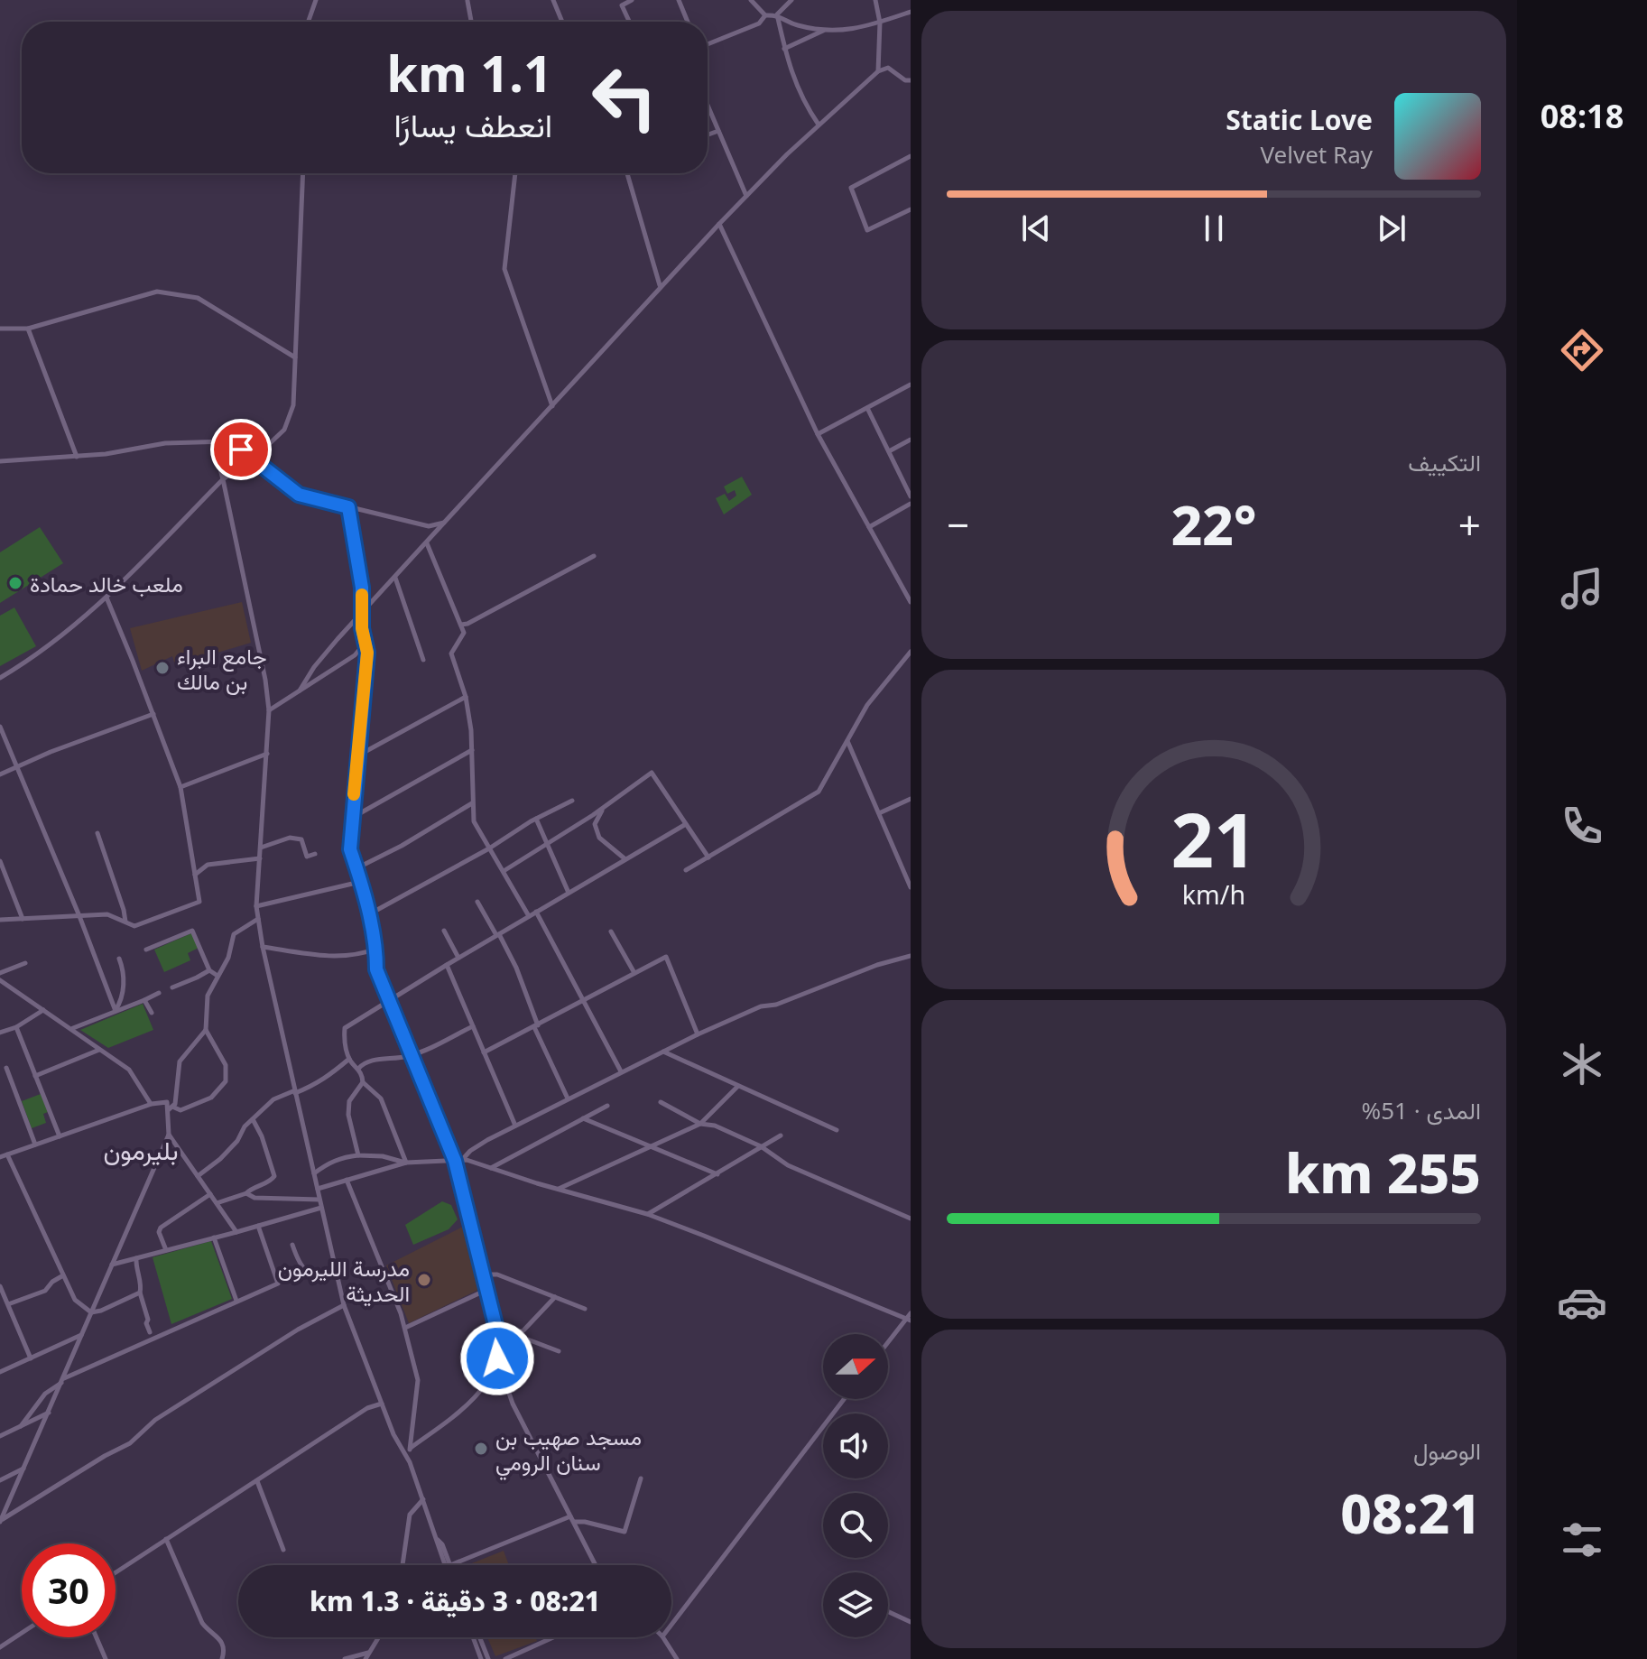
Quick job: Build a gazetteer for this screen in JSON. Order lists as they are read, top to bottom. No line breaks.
{"districts":["بليرمون"],"places":["ملعب خالد حمادة","جامع البراء بن مالك","مدرسة الليرمون الحديثة","مسجد صهيب بن سنان الرومي"],"north":"right","page":{"tabs":"08:18","turn":["1.1 km","انعطف يسارًا"],"song":["Static Love","Velvet Ray"],"tile":["التكييف",["المدى · 51%","255 km"],["الوصول","08:21"]],"heat":["−","22°","+"],"limit":"30","trip":"08:21 · 3 دقيقة · 1.3 km","gauge":["21","km/h"]}}
